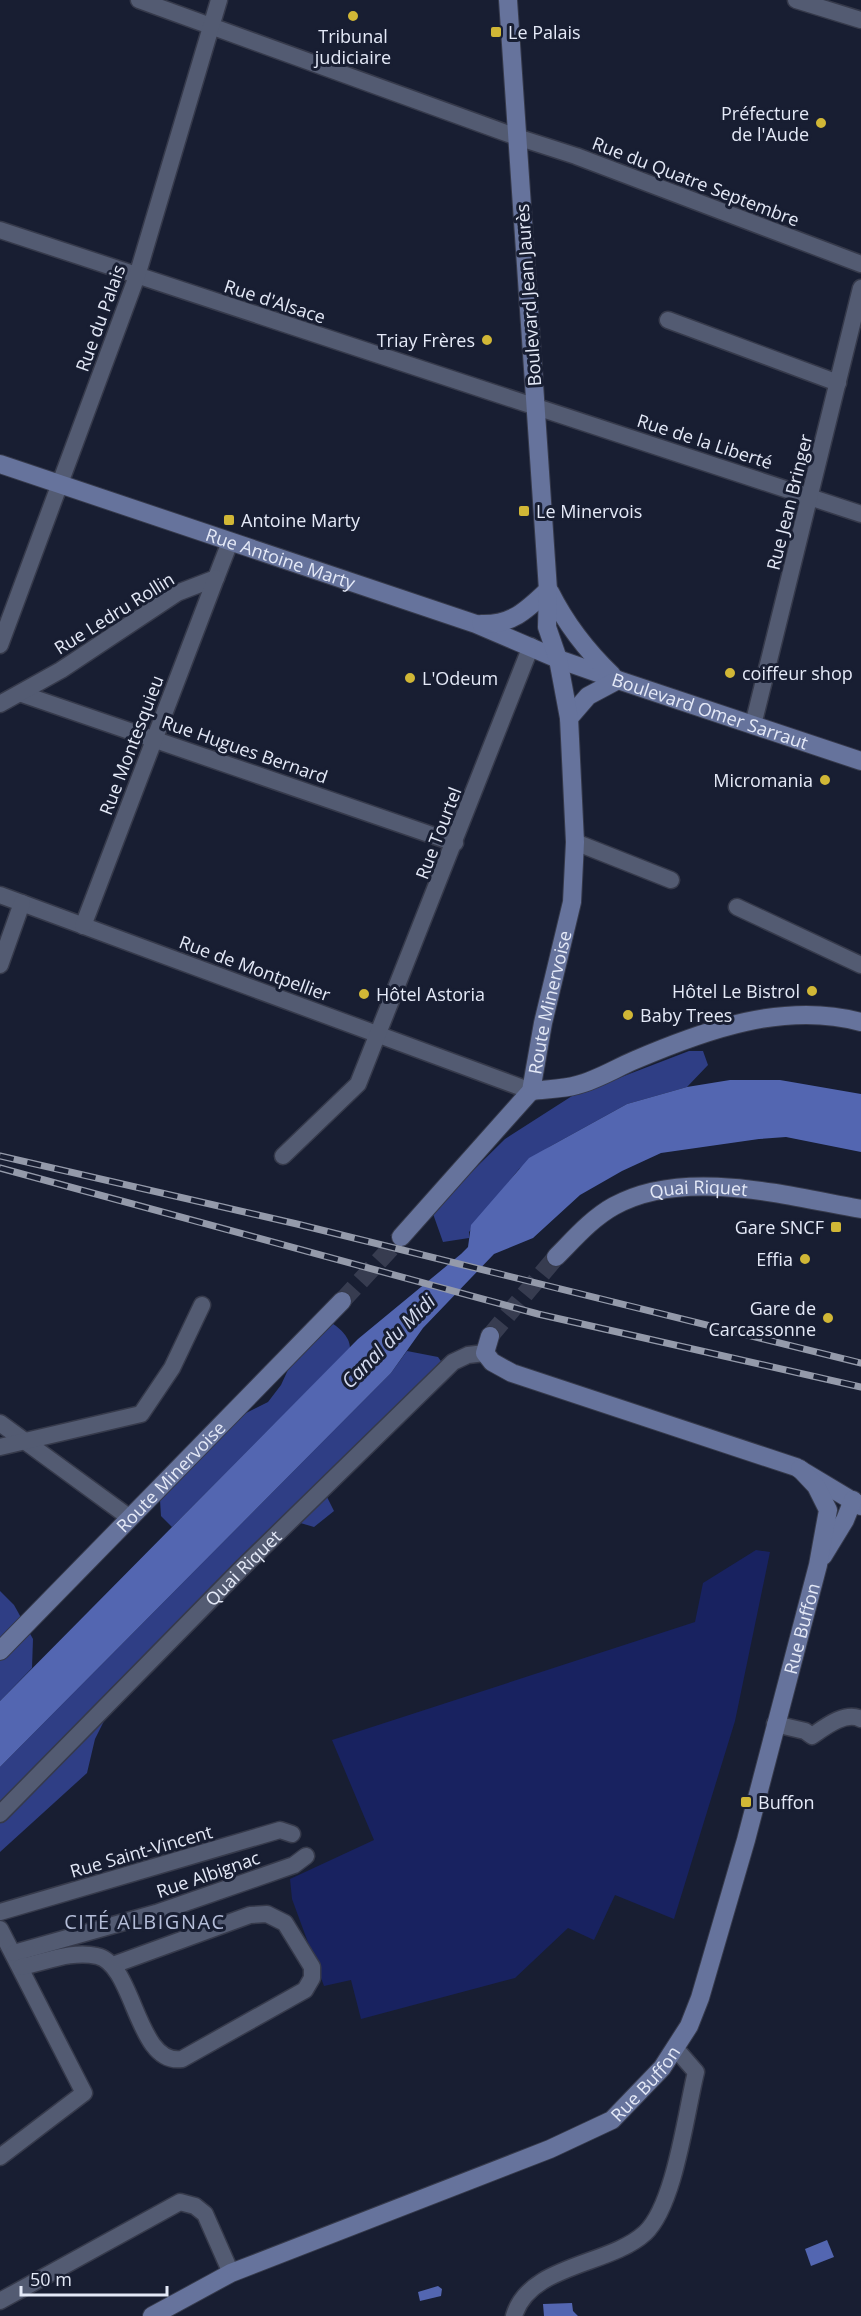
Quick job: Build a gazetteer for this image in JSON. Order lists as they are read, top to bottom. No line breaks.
{"streets":{"street":["Rue du Quatre Septembre","Boulevard Jean Jaurès","Rue d'Alsace","Rue du Palais","Rue de la Liberté","Rue Jean Bringer","Rue Antoine Marty","Rue Ledru Rollin","Boulevard Omer Sarraut","Rue Montesquieu","Rue Hugues Bernard","Rue Tourtel","Rue de Montpellier","Route Minervoise","Quai Riquet","Rue Buffon","Rue Saint-Vincent","Rue Albignac"]},"crossings":[["Rue du Quatre Septembre","Boulevard Jean Jaurès"],["Rue du Quatre Septembre","Rue du Palais"],["Boulevard Jean Jaurès","Rue d'Alsace"],["Boulevard Jean Jaurès","Rue de la Liberté"],["Boulevard Jean Jaurès","Rue Antoine Marty"],["Boulevard Jean Jaurès","Boulevard Omer Sarraut"],["Boulevard Jean Jaurès","Route Minervoise"],["Rue d'Alsace","Rue du Palais"],["Rue d'Alsace","Rue de la Liberté"],["Rue du Palais","Rue Antoine Marty"],["Rue de la Liberté","Rue Jean Bringer"],["Rue Jean Bringer","Boulevard Omer Sarraut"],["Rue Antoine Marty","Boulevard Omer Sarraut"],["Rue Antoine Marty","Rue Tourtel"],["Rue Antoine Marty","Route Minervoise"],["Rue Ledru Rollin","Rue Montesquieu"],["Rue Ledru Rollin","Rue Hugues Bernard"],["Boulevard Omer Sarraut","Route Minervoise"],["Rue Montesquieu","Rue Hugues Bernard"],["Rue Montesquieu","Rue de Montpellier"],["Rue Hugues Bernard","Rue Tourtel"],["Rue Tourtel","Rue de Montpellier"],["Rue de Montpellier","Route Minervoise"],["Quai Riquet","Rue Buffon"]],"districts":["CITÉ ALBIGNAC"],"water":["Canal du Midi"],"places":{"other":["Tribunal judiciaire","Préfecture de l'Aude","Triay Frères","coiffeur shop","L'Odeum","Micromania","Hôtel Le Bistrol","Hôtel Astoria","Baby Trees","Effia","Gare de Carcassonne"],"transit":["Le Palais","Le Minervois","Antoine Marty","Gare SNCF","Buffon"]},"scale_bar":"50 m"}
